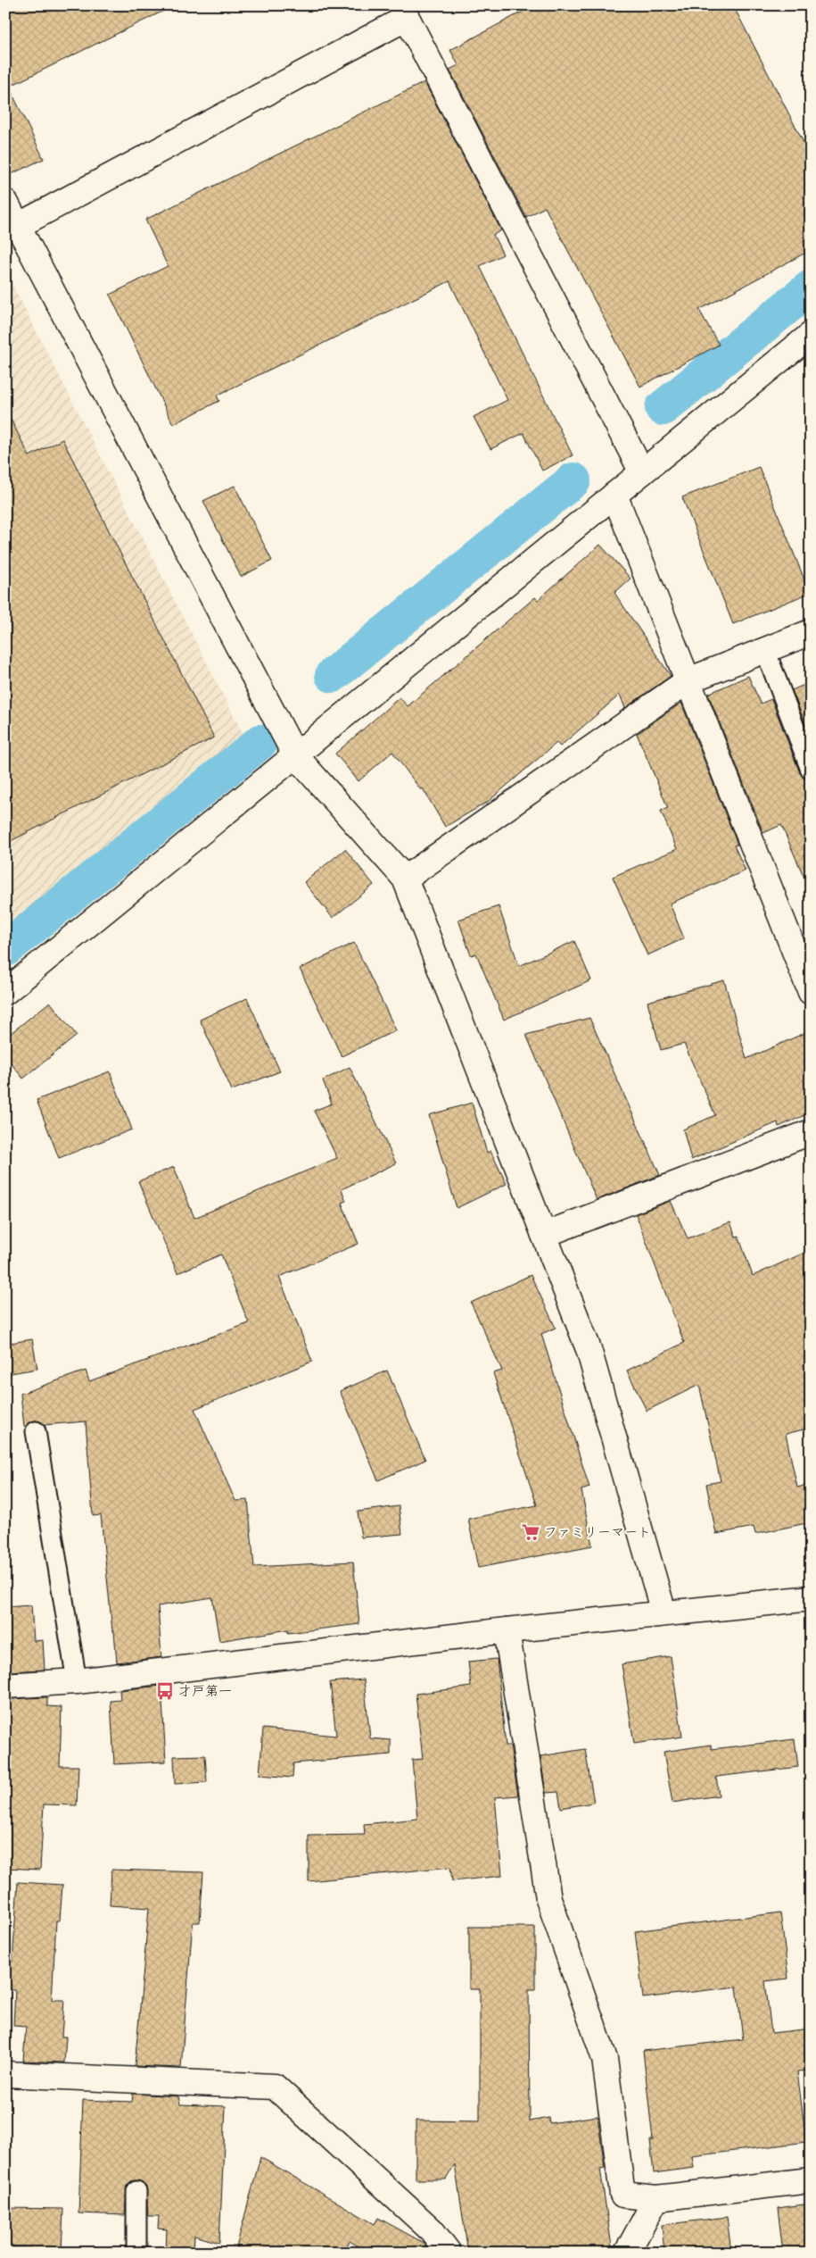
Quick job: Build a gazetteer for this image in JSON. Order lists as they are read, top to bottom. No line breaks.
{"places":{"supermarket":["ファミリーマート"],"bus stop":["才戸第一"]}}
